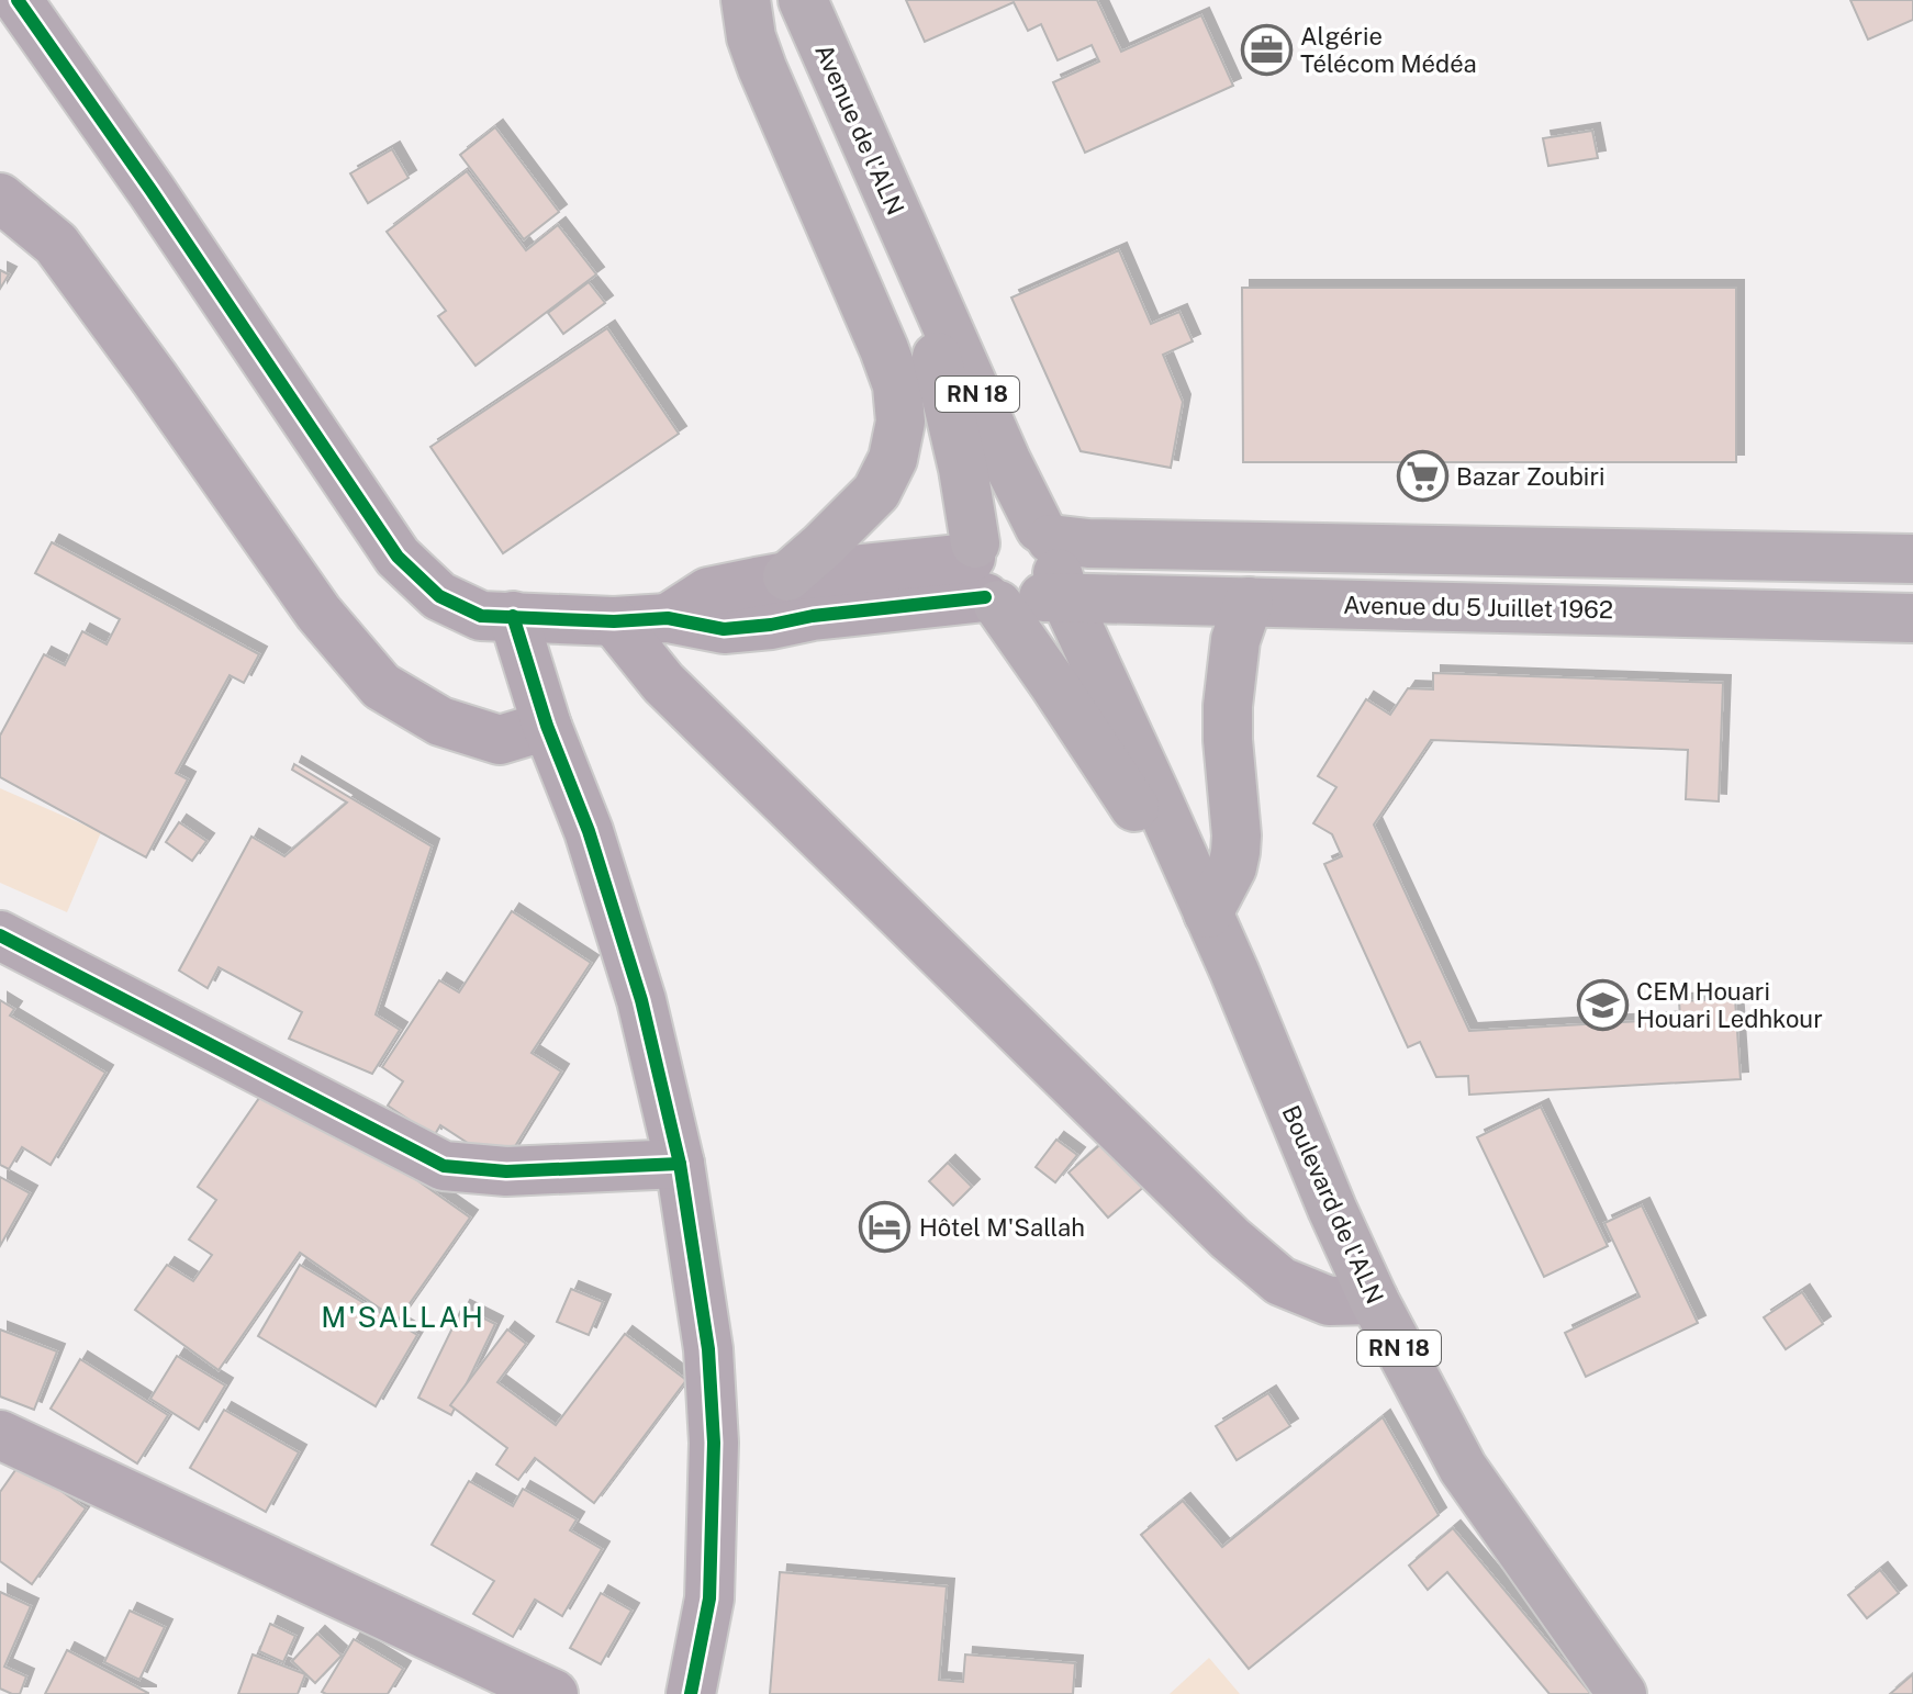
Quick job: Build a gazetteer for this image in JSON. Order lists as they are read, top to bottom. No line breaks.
{"streets":{"main road":["Avenue de l'ALN","RN 18","Avenue du 5 Juillet 1962","Boulevard de l'ALN"]},"crossings":[["Avenue de l'ALN","RN 18"],["RN 18","Avenue du 5 Juillet 1962"],["RN 18","Boulevard de l'ALN"]],"districts":["M'SALLAH"],"places":{"office":["Algérie Télécom Médéa"],"supermarket":["Bazar Zoubiri"],"school or university":["CEM Houari Houari Ledhkour"],"hotel":["Hôtel M'Sallah"]}}
